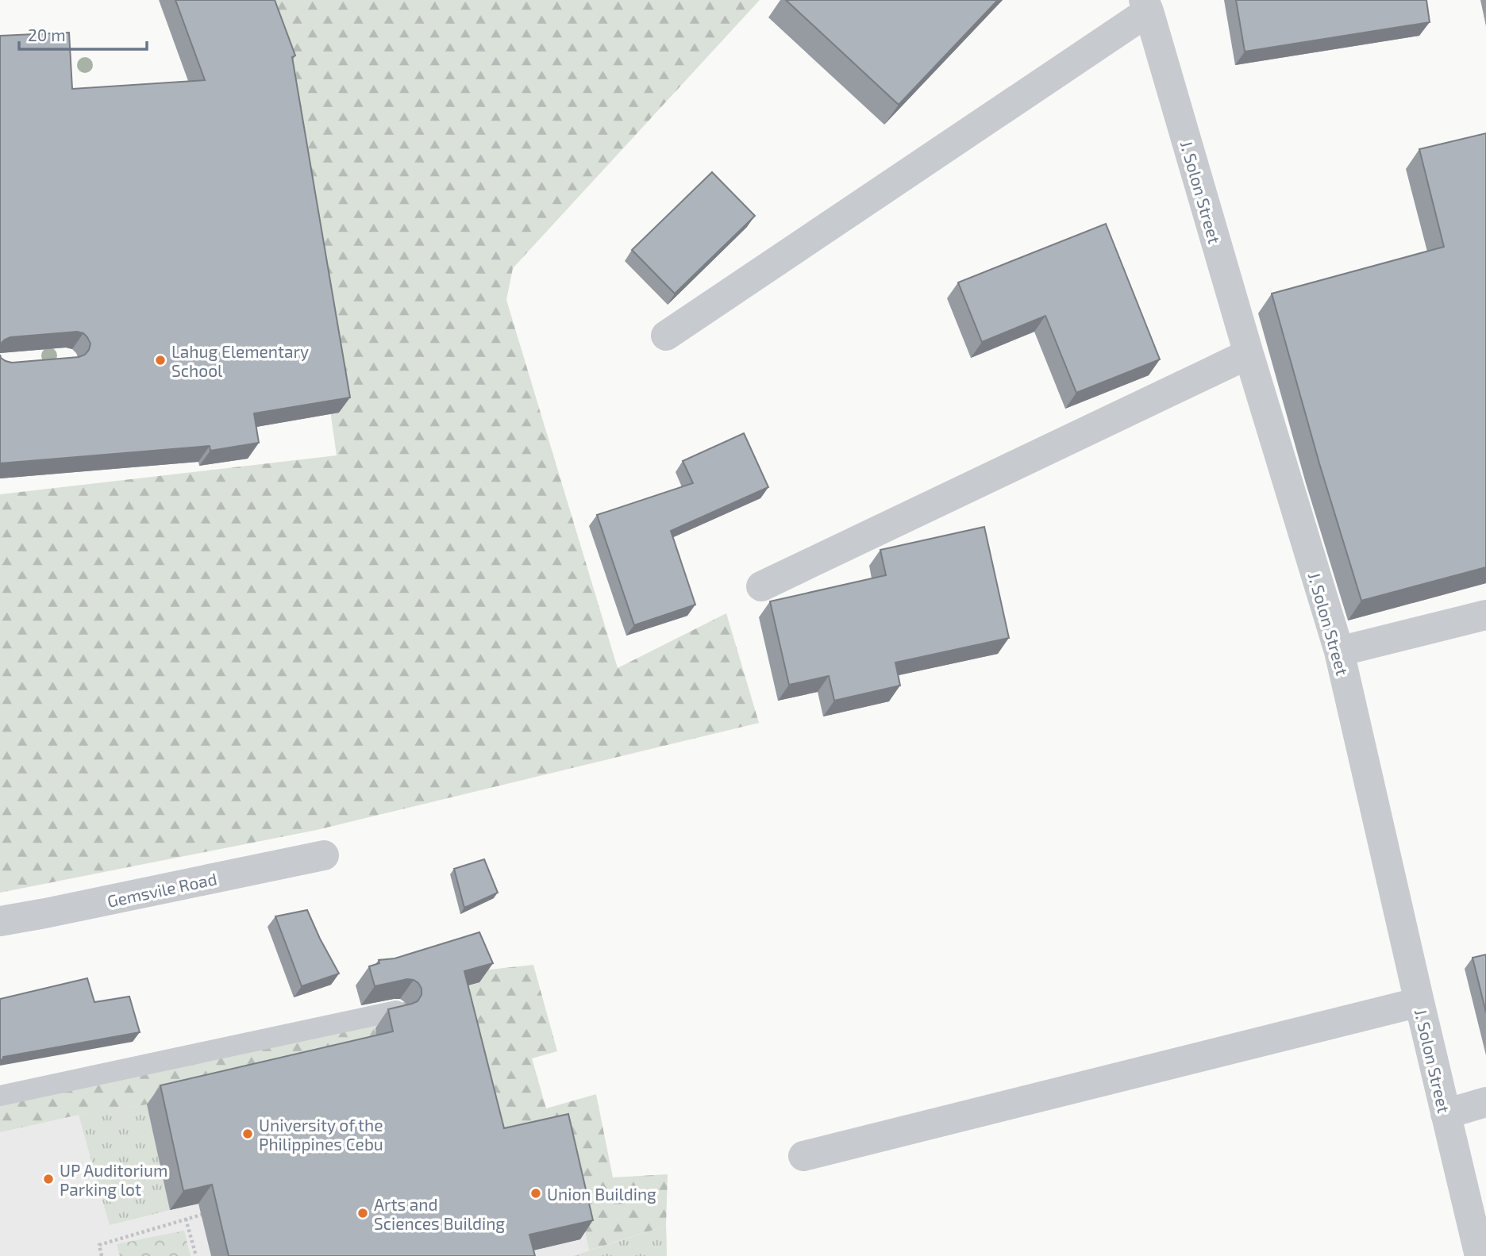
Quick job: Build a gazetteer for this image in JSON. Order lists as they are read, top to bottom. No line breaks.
{"streets":{"street":["J. Solon Street","Gemsvile Road"]},"places":["Lahug Elementary School","University of the Philippines Cebu","UP Auditorium Parking lot","Union Building","Arts and Sciences Building"],"scale_bar":"20 m"}
